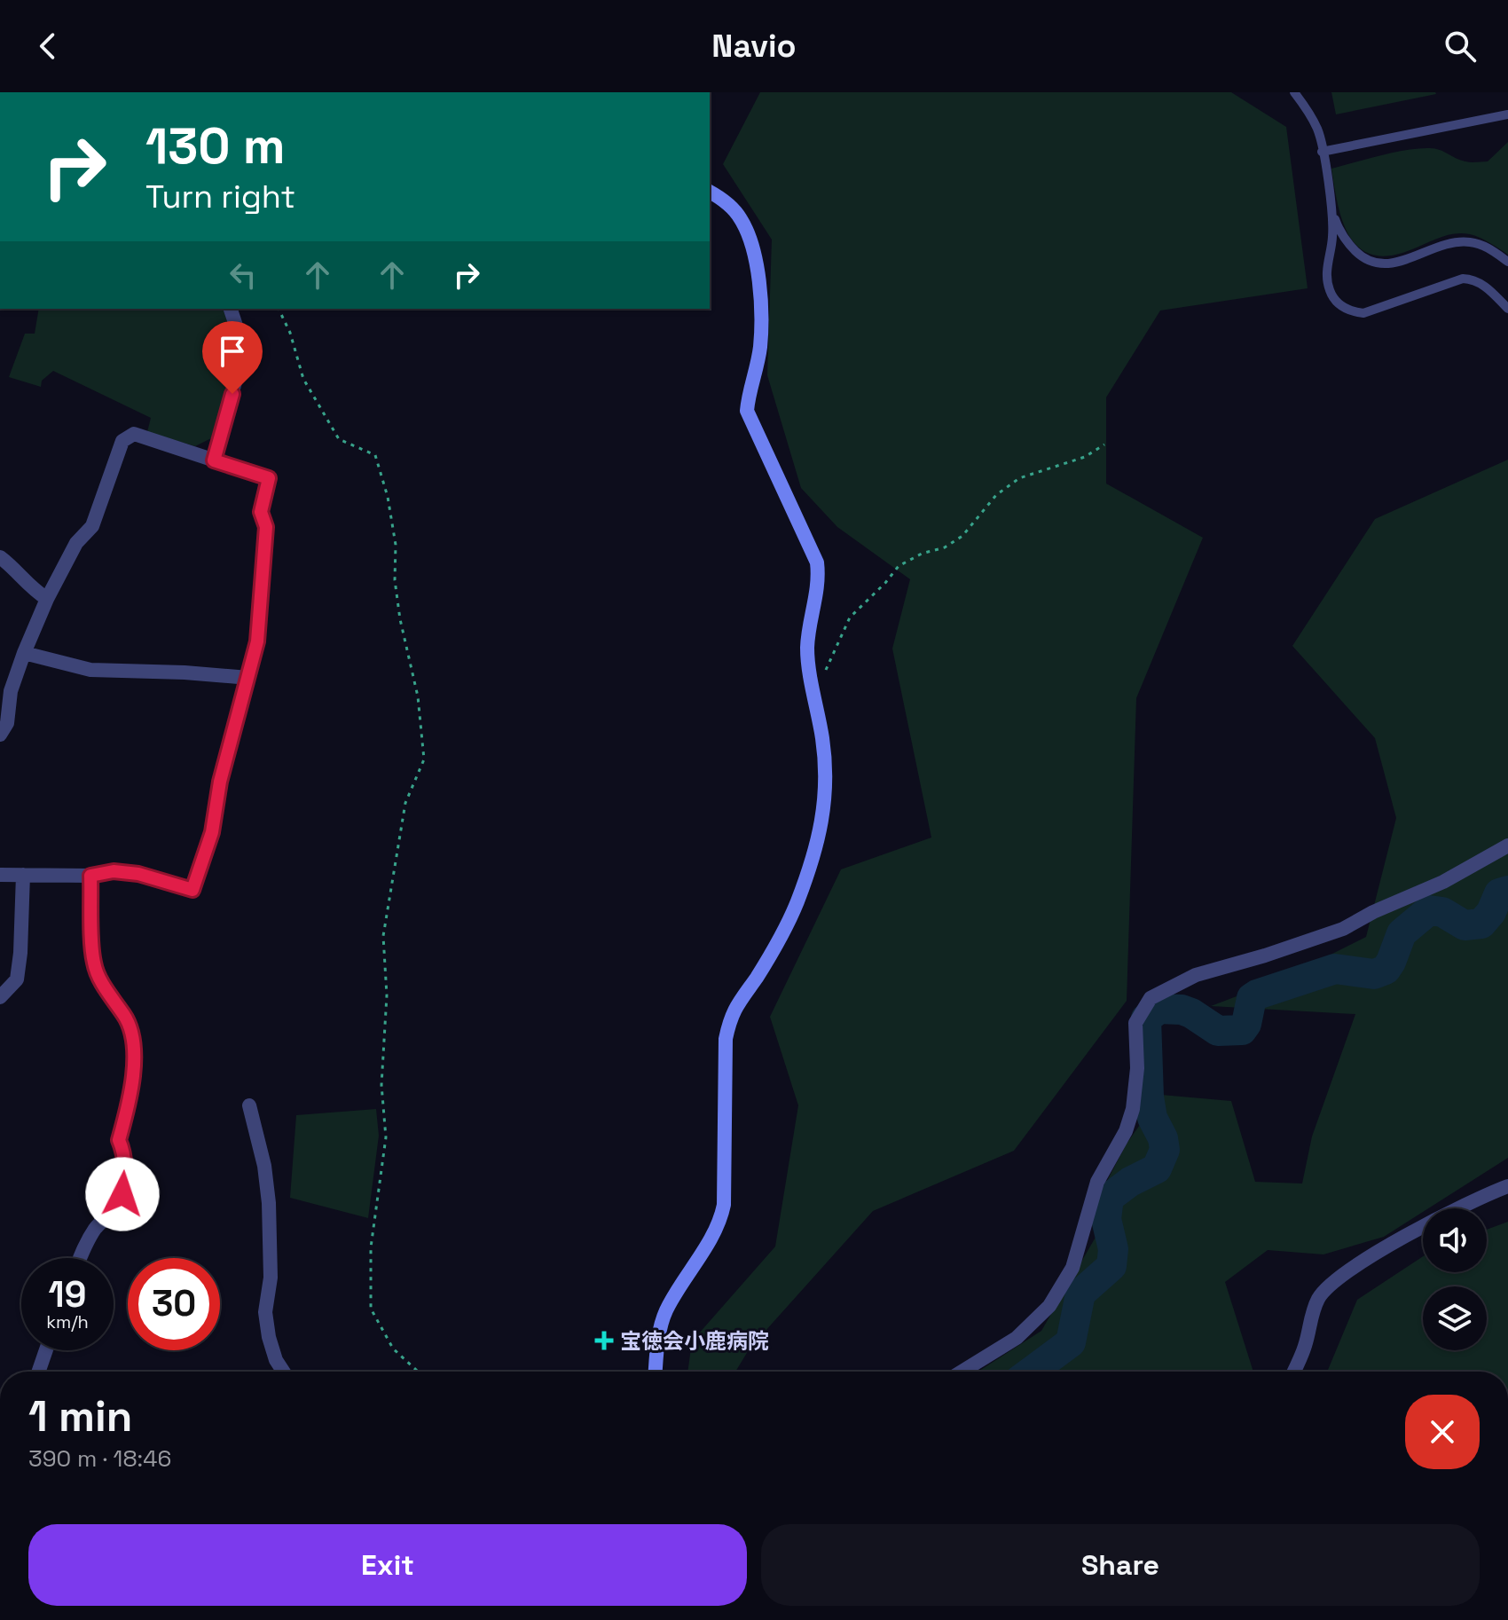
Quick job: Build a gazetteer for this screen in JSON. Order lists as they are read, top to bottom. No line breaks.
{"places":{"health":["宝徳会小鹿病院"]},"page":{"header":"Navio","turn":["130 m","Turn right"],"speed":"19 km/h","limit":"30","heading":["1 min","390 m · 18:46"],"buttons":["Exit","Share"]}}
